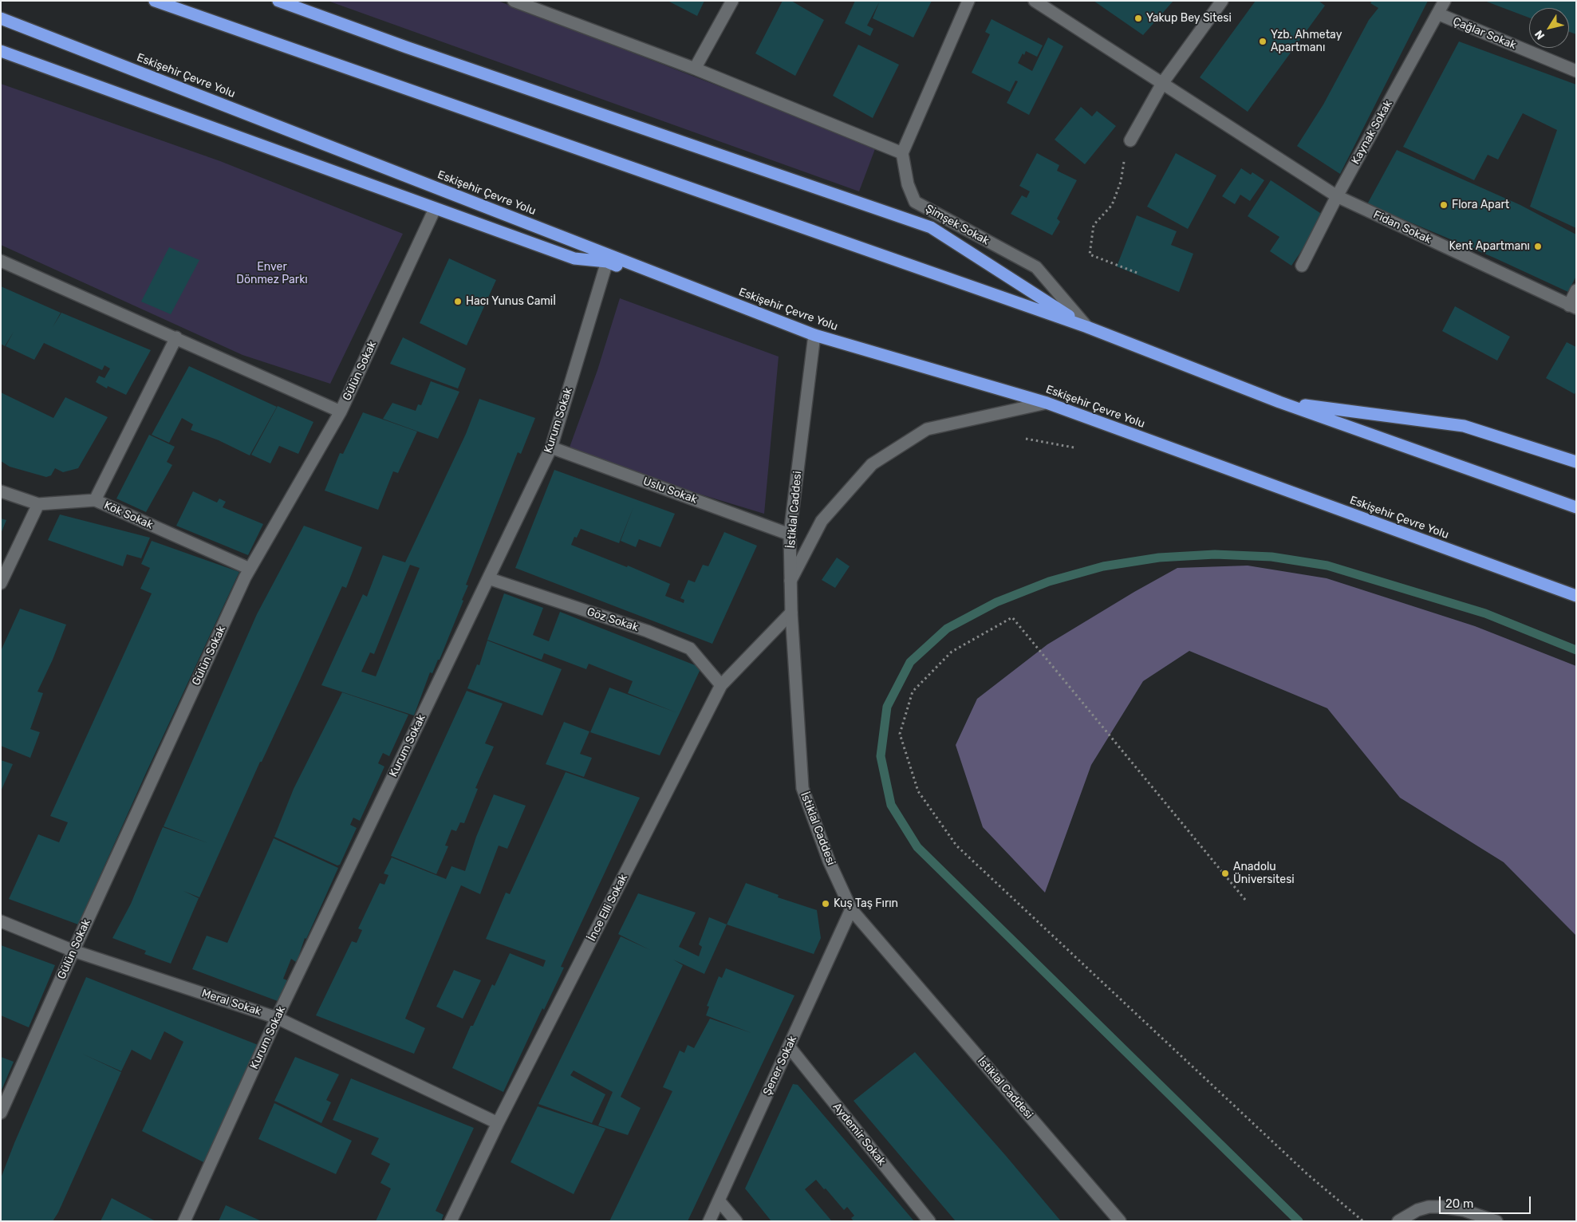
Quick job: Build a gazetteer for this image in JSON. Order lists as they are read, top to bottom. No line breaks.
{"streets":{"highway":["Eskişehir Çevre Yolu"],"street":["Çağlar Sokak","Kaynak Sokak","Şimşek Sokak","Fidan Sokak","Gülün Sokak","Kurum Sokak","Uslu Sokak","İstiklal Caddesi","Kök Sokak","Göz Sokak","İnce Elli Sokak","Meral Sokak","Şener Sokak","Aydemir Sokak"]},"crossings":[["Çağlar Sokak","Kaynak Sokak"],["Eskişehir Çevre Yolu","İstiklal Caddesi"],["Kaynak Sokak","Fidan Sokak"],["Gülün Sokak","Kök Sokak"],["Gülün Sokak","Meral Sokak"],["Kurum Sokak","Uslu Sokak"],["Kurum Sokak","Göz Sokak"],["Kurum Sokak","Meral Sokak"],["Uslu Sokak","İstiklal Caddesi"],["İstiklal Caddesi","İnce Elli Sokak"],["İstiklal Caddesi","Şener Sokak"],["Göz Sokak","İnce Elli Sokak"],["İnce Elli Sokak","Meral Sokak"],["Şener Sokak","Aydemir Sokak"]],"parks":["Enver Dönmez Parkı"],"places":["Yakup Bey Sitesi","Yzb. Ahmetay Apartmanı","Flora Apart","Kent Apartmanı","Hacı Yunus Camiİ","Anadolu Üniversitesi","Kuş Taş Fırın"],"scale_bar":"20 m","north":"bottom left"}
